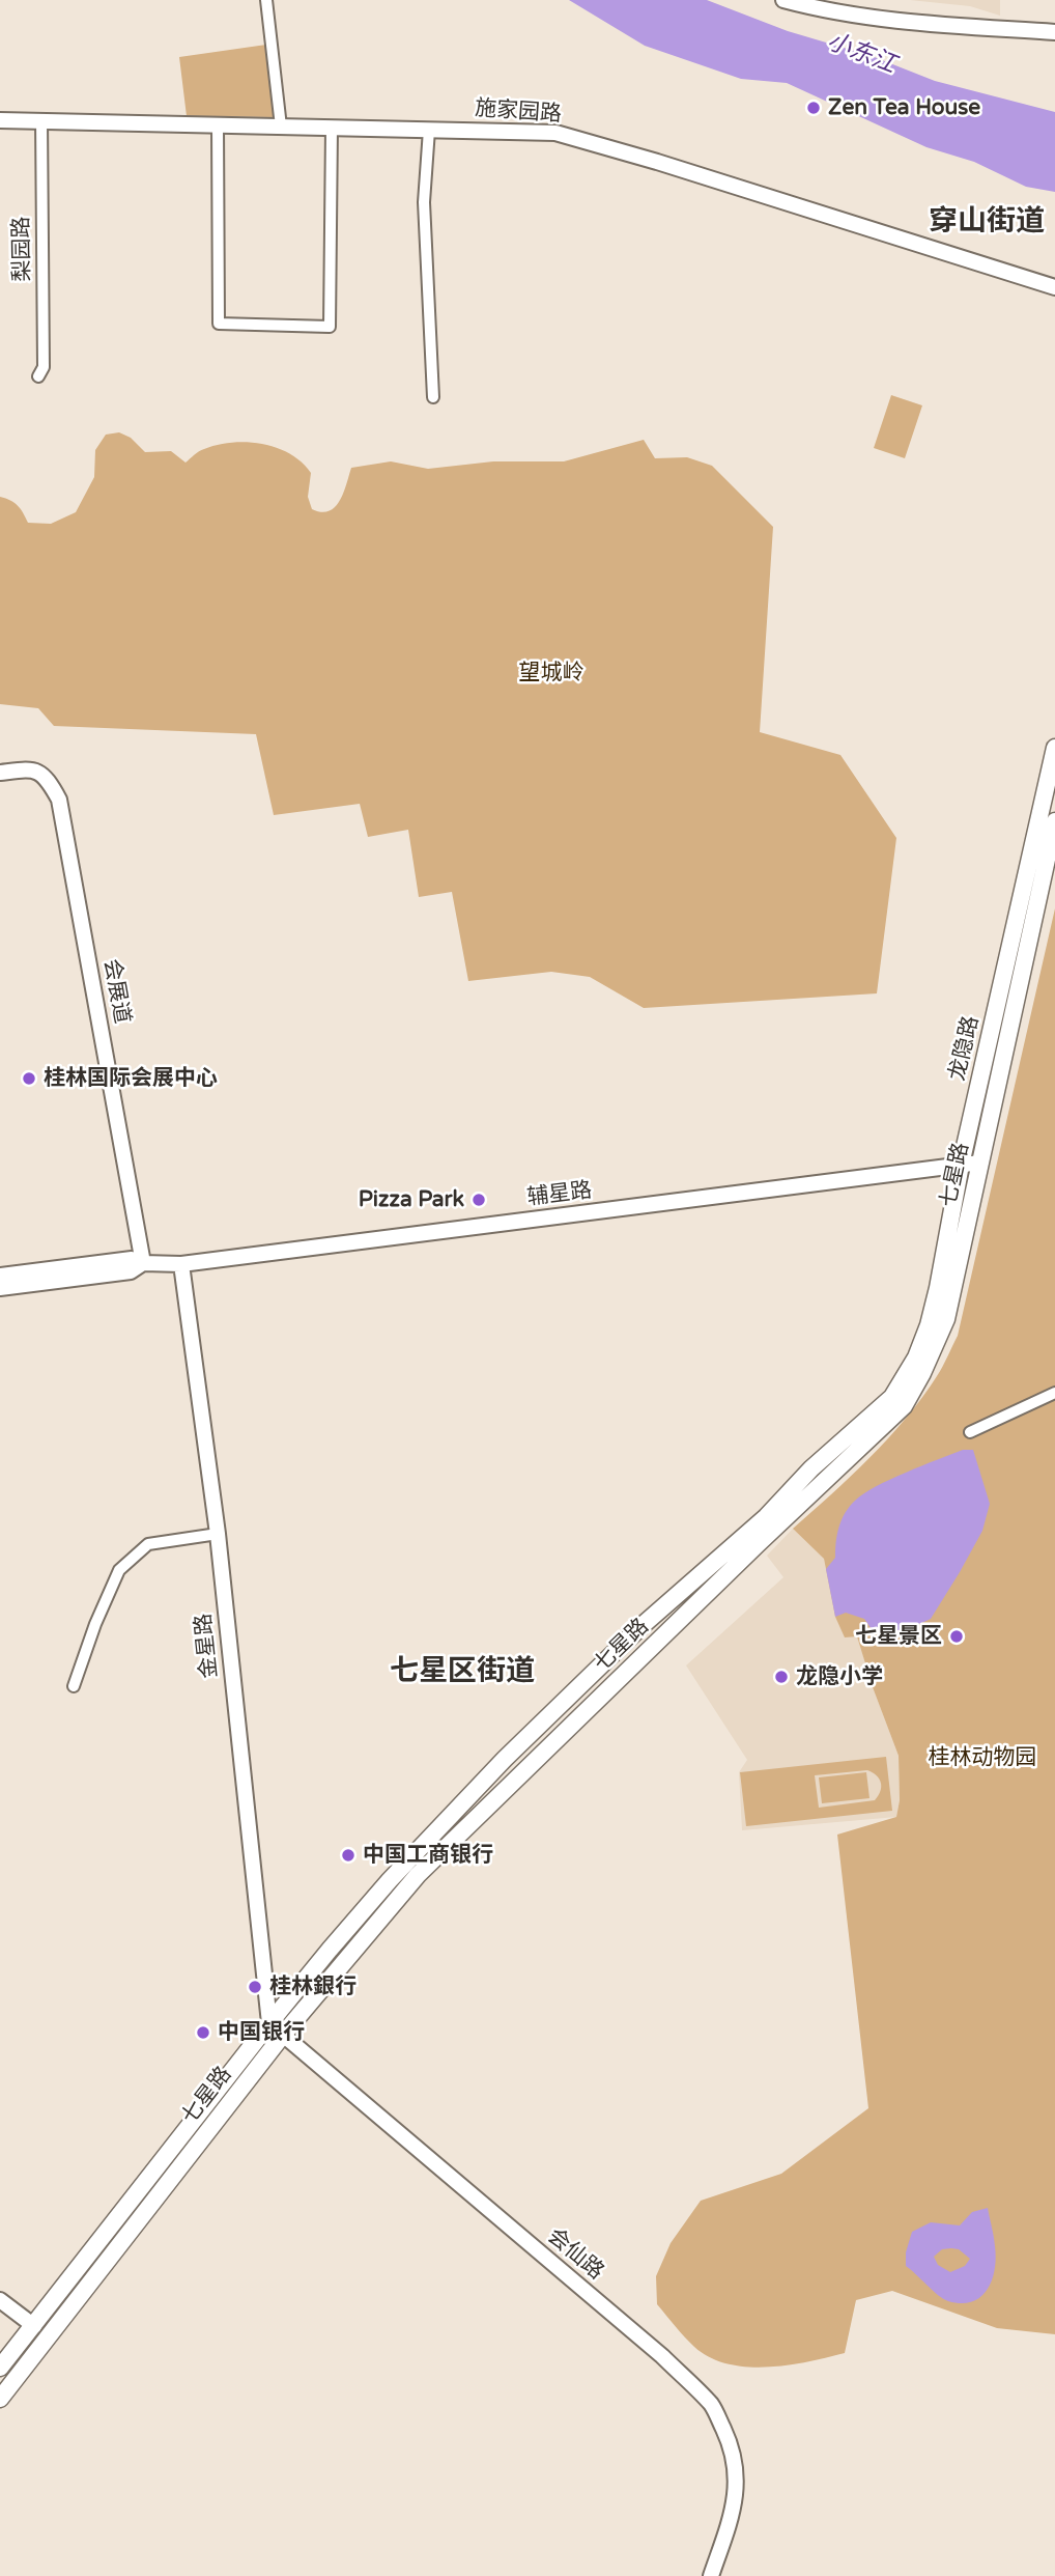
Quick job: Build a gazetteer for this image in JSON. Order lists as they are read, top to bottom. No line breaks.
{"streets":{"main road":["龙隐路","七星路"],"street":["施家园路","梨园路","会展道","辅星路","金星路","会仙路"]},"crossings":[["施家园路","梨园路"],["会展道","辅星路"],["龙隐路","七星路"],["龙隐路","辅星路"],["七星路","辅星路"],["七星路","金星路"],["七星路","会仙路"],["辅星路","金星路"],["金星路","会仙路"]],"districts":["穿山街道","七星区街道"],"water":["小东江"],"parks":["望城岭","桂林动物园"],"places":["Zen Tea House","桂林国际会展中心","Pizza Park","七星景区","龙隐小学","中国工商银行","桂林銀行","中国银行"]}
